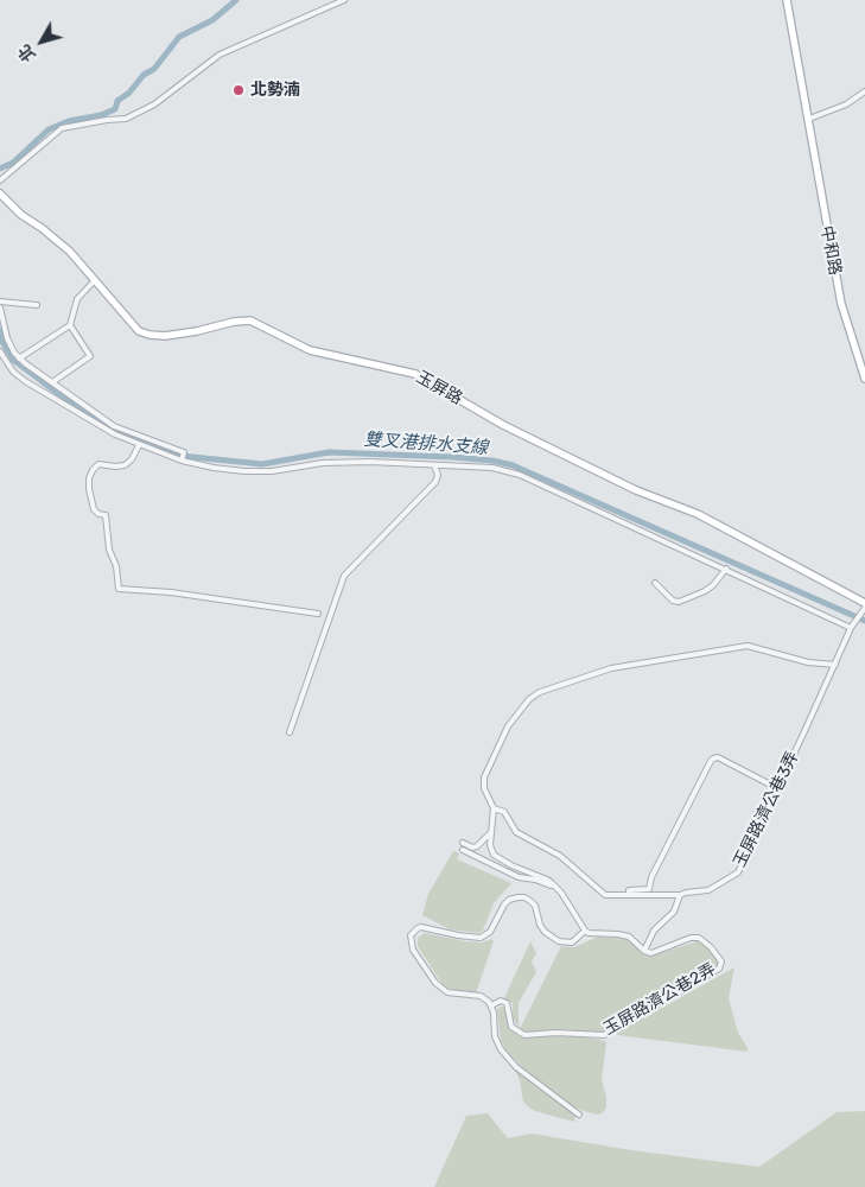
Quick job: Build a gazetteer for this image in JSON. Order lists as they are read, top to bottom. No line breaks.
{"streets":{"street":["中和路","玉屏路","玉屏路濟公巷3弄","玉屏路濟公巷2弄"]},"water":["雙叉港排水支線"],"places":["北勢湳"],"north":"bottom left"}
